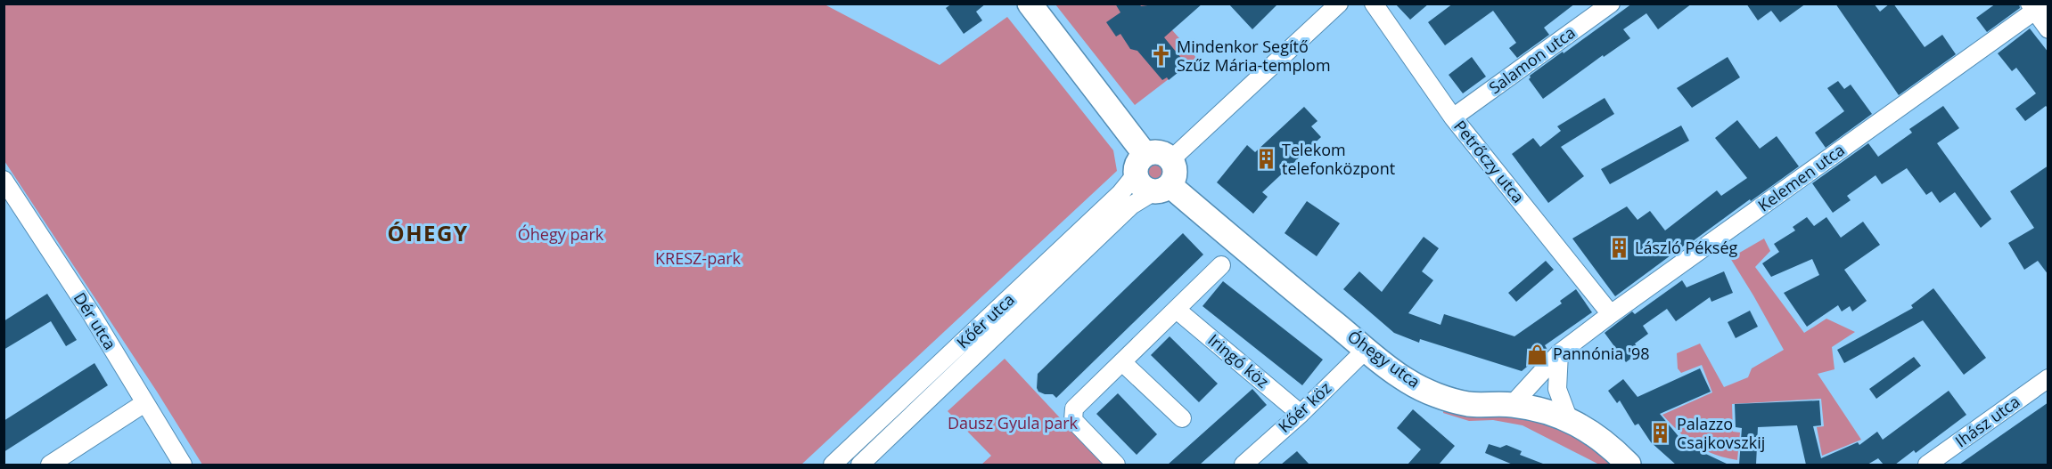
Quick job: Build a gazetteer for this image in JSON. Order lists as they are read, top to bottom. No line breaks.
{"streets":{"street":["Salamon utca","Petrőczy utca","Kelemen utca","Dér utca","Kőér utca","Óhegy utca","Iringó köz","Kőér köz","Ihász utca"]},"crossings":[["Salamon utca","Petrőczy utca"],["Petrőczy utca","Kelemen utca"],["Kelemen utca","Óhegy utca"],["Kőér utca","Óhegy utca"],["Óhegy utca","Kőér köz"],["Iringó köz","Kőér köz"]],"districts":["ÓHEGY"],"parks":["Óhegy park","KRESZ-park","Dausz Gyula park"],"places":{"church":["Mindenkor Segítő Szűz Mária-templom"],"building":["Telekom telefonközpont","László Pékség","Palazzo Csajkovszkij"],"shop":["Pannónia '98"]}}
